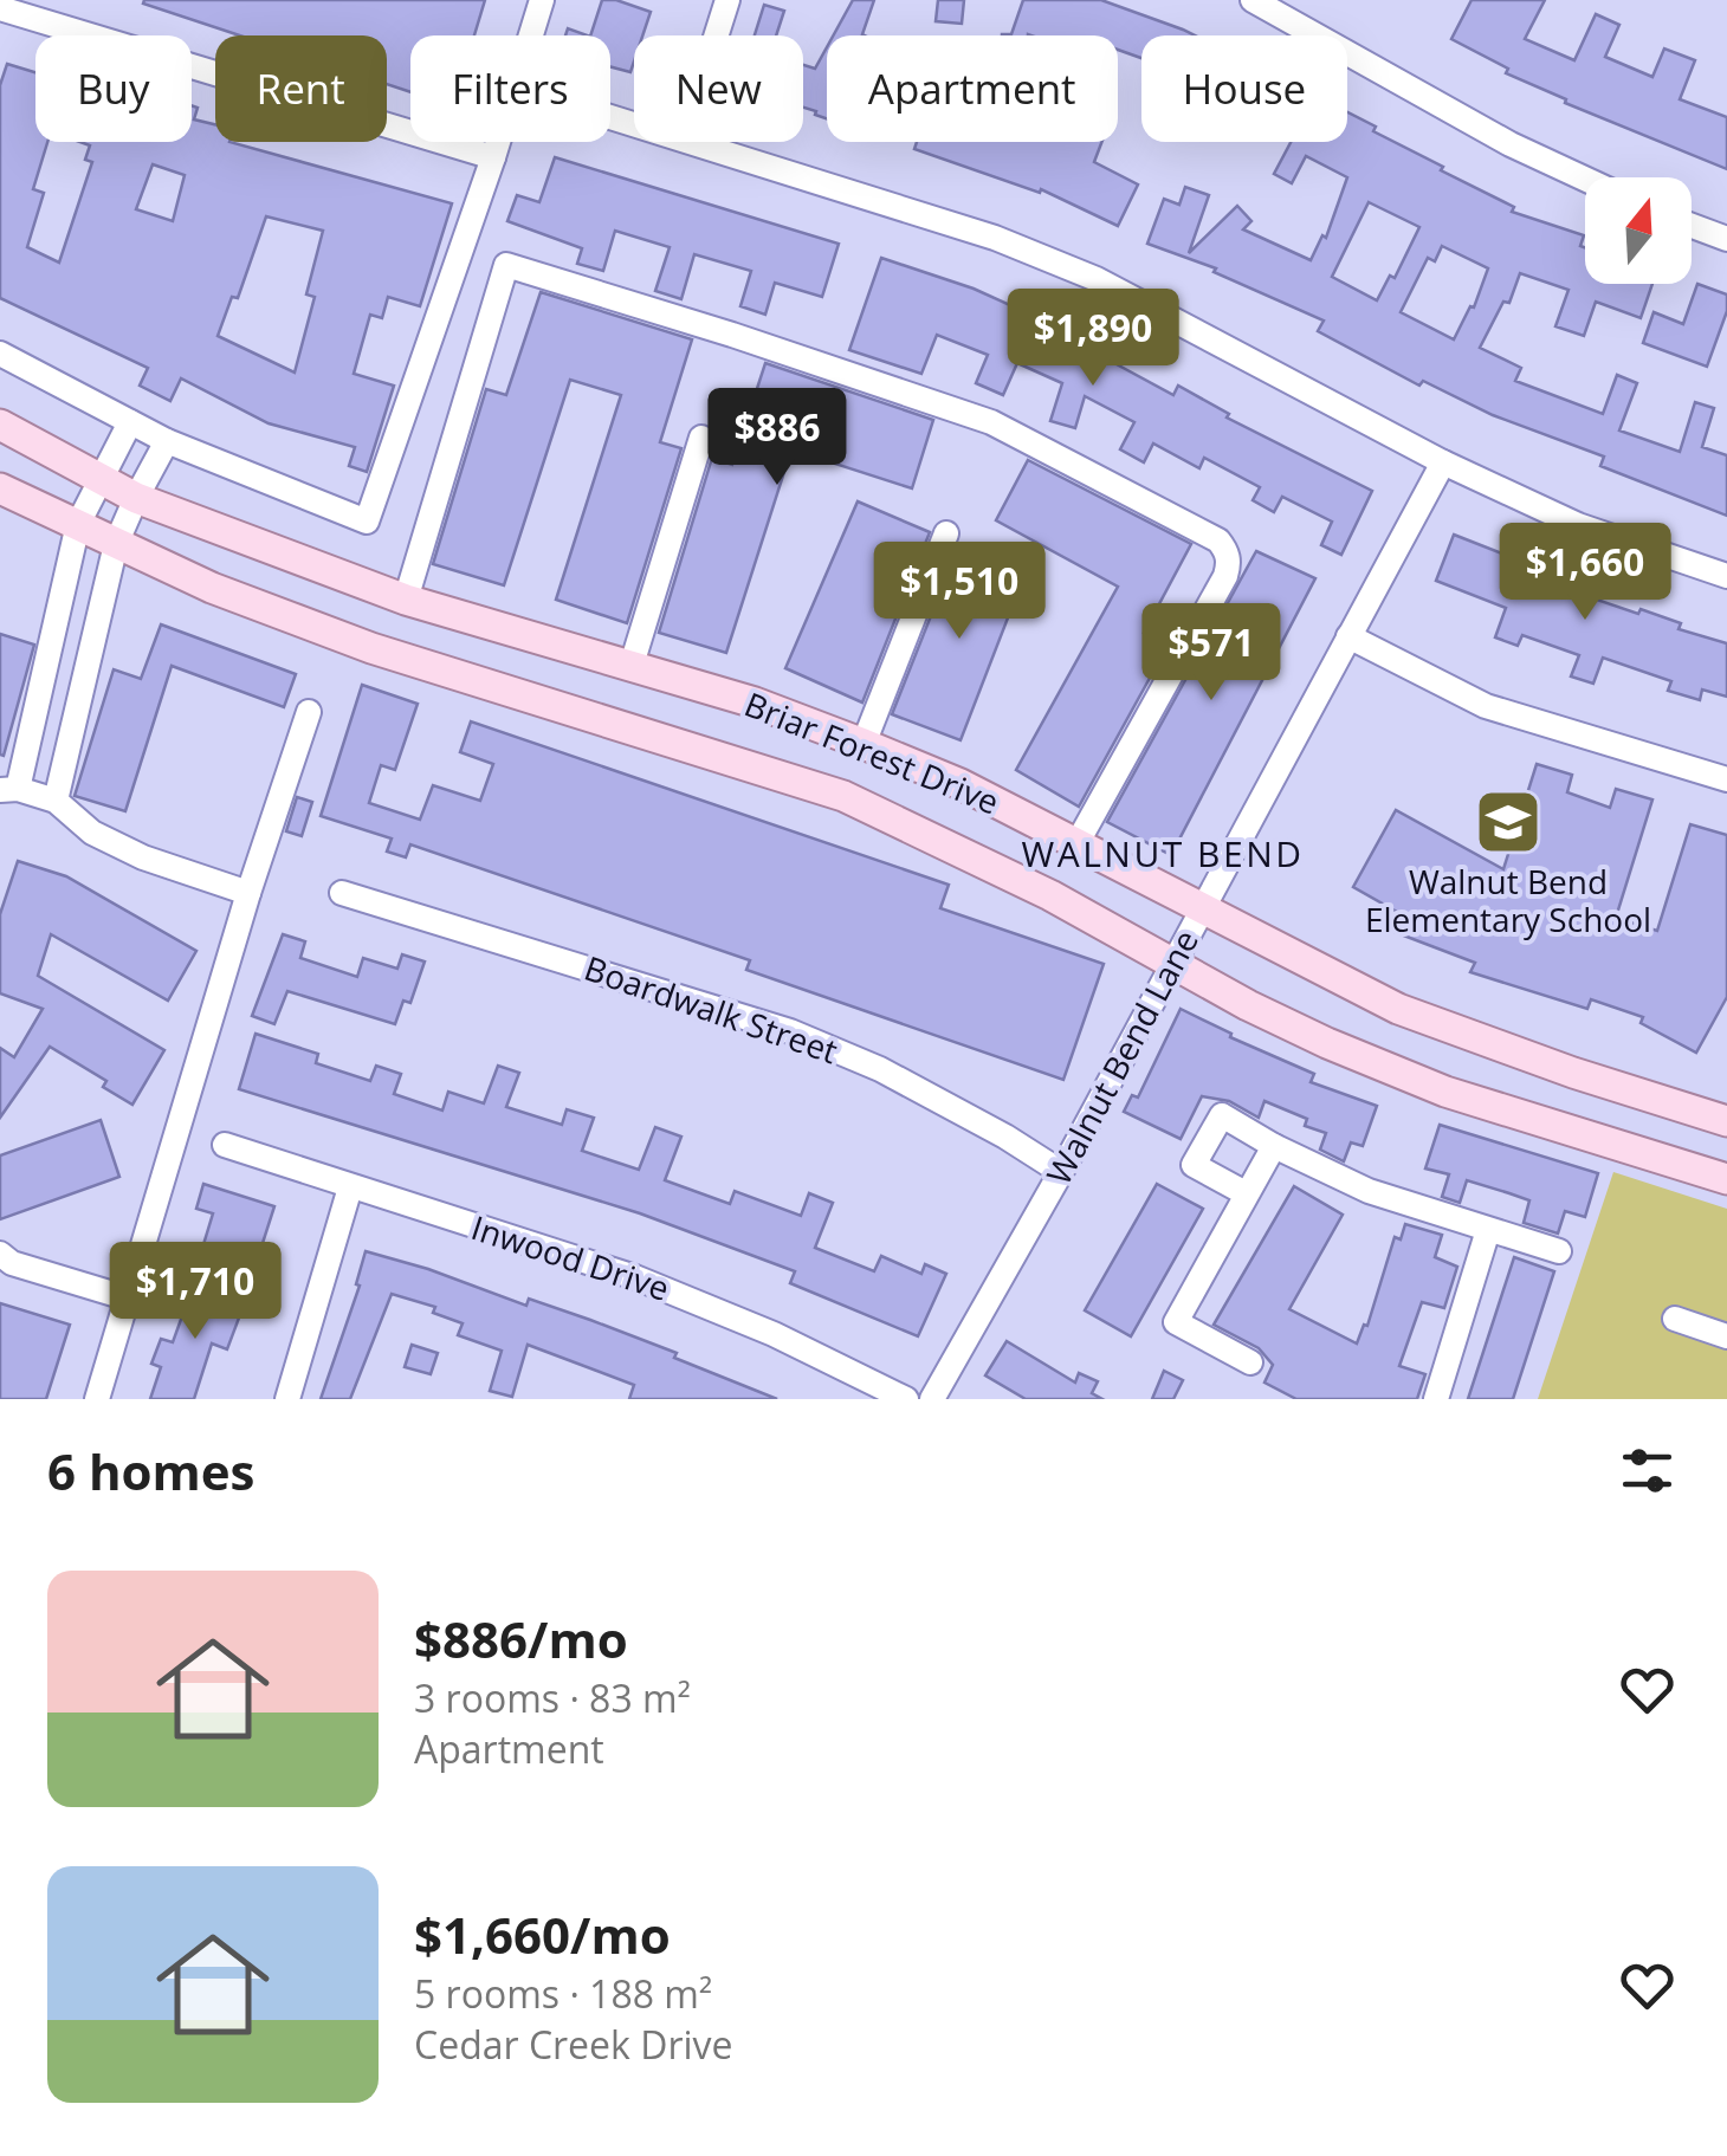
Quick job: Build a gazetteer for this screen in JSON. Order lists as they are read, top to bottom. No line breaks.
{"streets":{"main road":["Briar Forest Drive"],"street":["Boardwalk Street","Walnut Bend Lane","Inwood Drive"]},"crossings":[["Briar Forest Drive","Walnut Bend Lane"],["Boardwalk Street","Walnut Bend Lane"]],"districts":["WALNUT BEND"],"places":{"school or university":["Walnut Bend Elementary School"]},"north":"top","page":{"chip":["Buy","Rent","Filters","New","Apartment","House"],"price":["$1,890","$886","$1,660","$1,510","$571","$1,710"],"heading":"6 homes","list":[{"name":"$886/mo","note":"3 rooms · 83 m² · Apartment"},{"name":"$1,660/mo","note":"5 rooms · 188 m² · Cedar Creek Drive"}]}}
